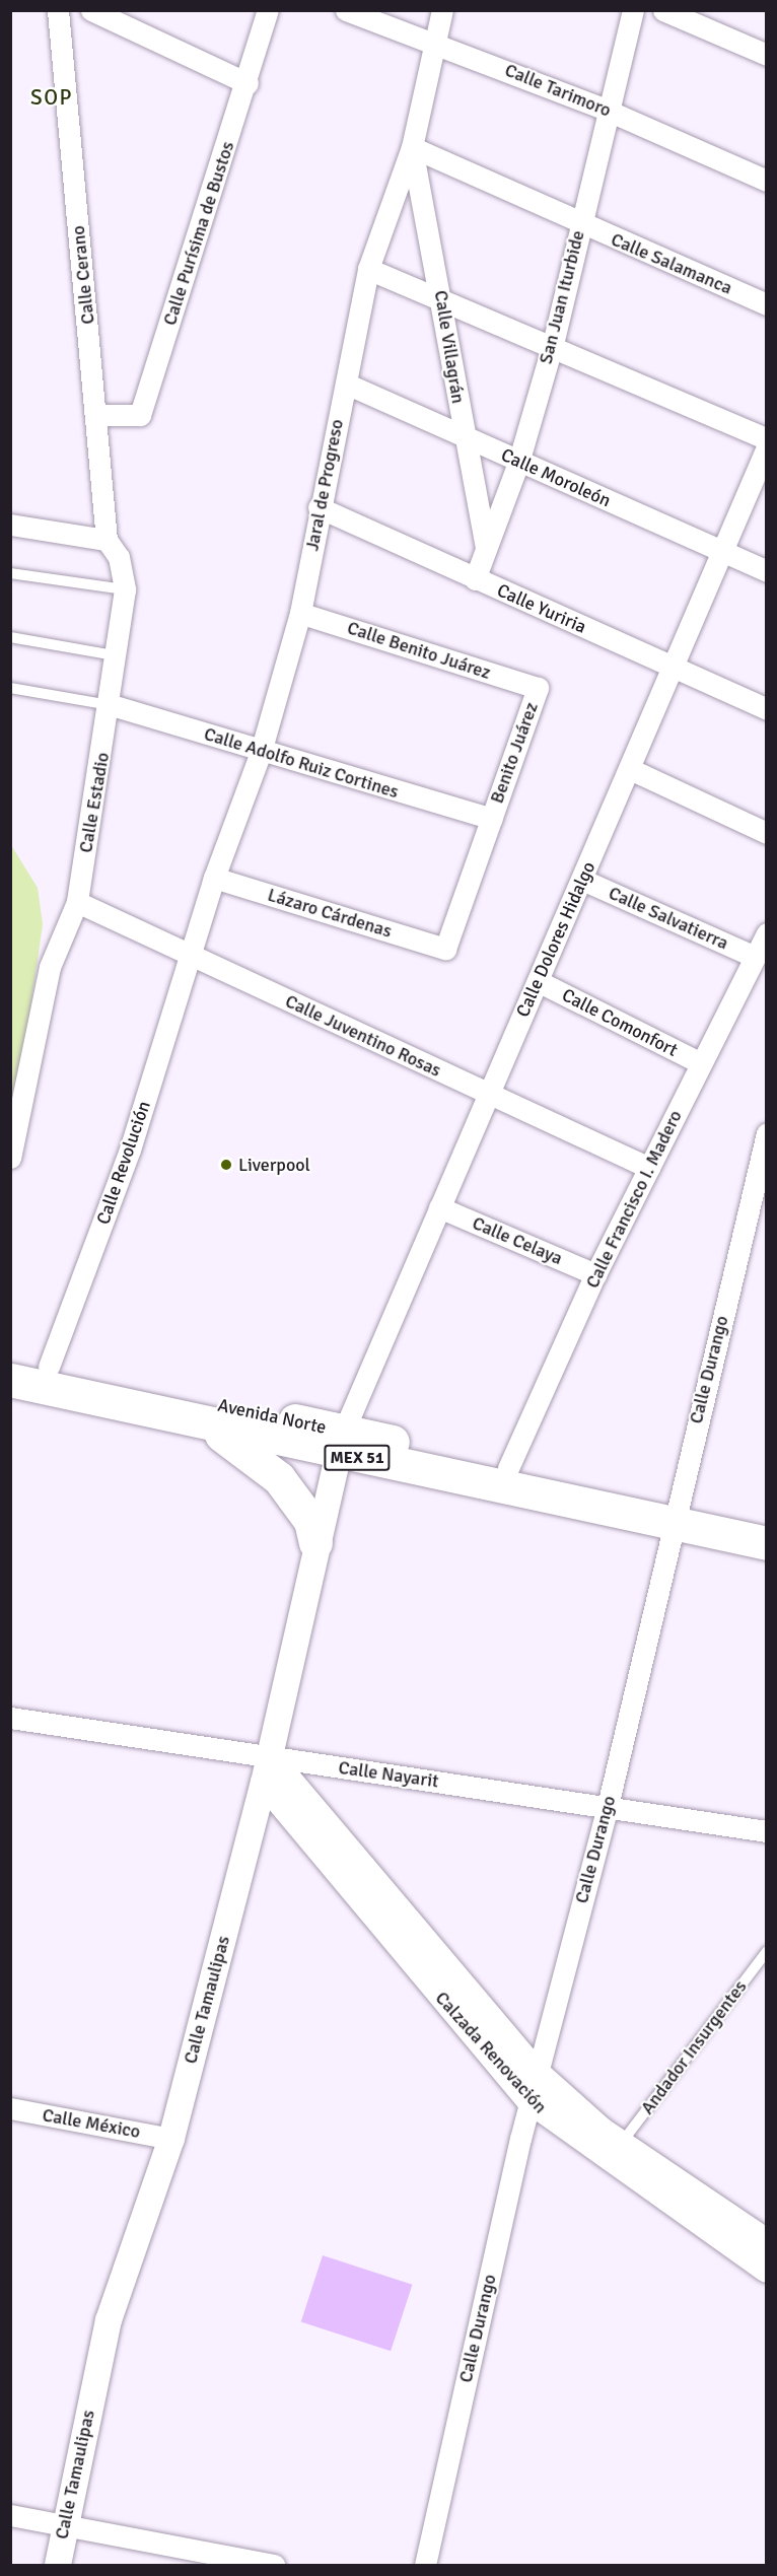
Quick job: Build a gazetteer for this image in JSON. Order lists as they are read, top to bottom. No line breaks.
{"streets":{"main road":["Avenida Norte","MEX 51"],"street":["Calle Tarimoro","Calle Purísima de Bustos","Calle Salamanca","Calle Cerano","San Juan Iturbide","Calle Villagrán","Calle Moroleón","Jaral de Progreso","Calle Yuriria","Calle Benito Juárez","Benito Juárez","Calle Adolfo Ruiz Cortines","Calle Estadio","Lázaro Cárdenas","Calle Salvatierra","Calle Dolores Hidalgo","Calle Comonfort","Calle Juventino Rosas","Calle Revolución","Calle Francisco I. Madero","Calle Celaya","Calle Durango","Calle Nayarit","Calle Tamaulipas","Calzada Renovación","Calle México"],"lane":["Andador Insurgentes"]},"crossings":[["Calle Tarimoro","San Juan Iturbide"],["Calle Tarimoro","Jaral de Progreso"],["Calle Purísima de Bustos","Calle Cerano"],["Calle Salamanca","San Juan Iturbide"],["Calle Salamanca","Calle Villagrán"],["Calle Salamanca","Jaral de Progreso"],["Calle Cerano","Calle Estadio"],["San Juan Iturbide","Calle Villagrán"],["San Juan Iturbide","Calle Moroleón"],["San Juan Iturbide","Calle Yuriria"],["Calle Villagrán","Calle Moroleón"],["Calle Villagrán","Jaral de Progreso"],["Calle Moroleón","Jaral de Progreso"],["Calle Moroleón","Calle Dolores Hidalgo"],["Jaral de Progreso","Calle Yuriria"],["Jaral de Progreso","Calle Benito Juárez"],["Jaral de Progreso","Calle Adolfo Ruiz Cortines"],["Jaral de Progreso","Lázaro Cárdenas"],["Jaral de Progreso","Calle Juventino Rosas"],["Jaral de Progreso","Calle Revolución"],["Calle Yuriria","Calle Dolores Hidalgo"],["Calle Benito Juárez","Benito Juárez"],["Benito Juárez","Calle Adolfo Ruiz Cortines"],["Benito Juárez","Lázaro Cárdenas"],["Calle Adolfo Ruiz Cortines","Calle Estadio"],["Calle Estadio","Calle Juventino Rosas"],["Calle Salvatierra","Calle Dolores Hidalgo"],["Calle Salvatierra","Calle Francisco I. Madero"],["Calle Dolores Hidalgo","Calle Comonfort"],["Calle Dolores Hidalgo","Calle Juventino Rosas"],["Calle Dolores Hidalgo","Calle Celaya"],["Calle Dolores Hidalgo","Avenida Norte"],["Calle Dolores Hidalgo","Calle Tamaulipas"],["Calle Comonfort","Calle Francisco I. Madero"],["Calle Juventino Rosas","Calle Revolución"],["Calle Juventino Rosas","Calle Francisco I. Madero"],["Calle Revolución","Avenida Norte"],["Calle Francisco I. Madero","Calle Celaya"],["Calle Francisco I. Madero","Avenida Norte"],["Calle Durango","Avenida Norte"],["Calle Durango","MEX 51"],["Calle Durango","Calle Nayarit"],["Calle Durango","Calzada Renovación"],["Avenida Norte","MEX 51"],["Avenida Norte","Calle Tamaulipas"],["Calle Nayarit","Calle Tamaulipas"],["Calle Nayarit","Calzada Renovación"],["Calle Tamaulipas","Calzada Renovación"],["Calle Tamaulipas","Calle México"],["Andador Insurgentes","Calzada Renovación"]],"districts":["SOP"],"places":["Liverpool"]}
